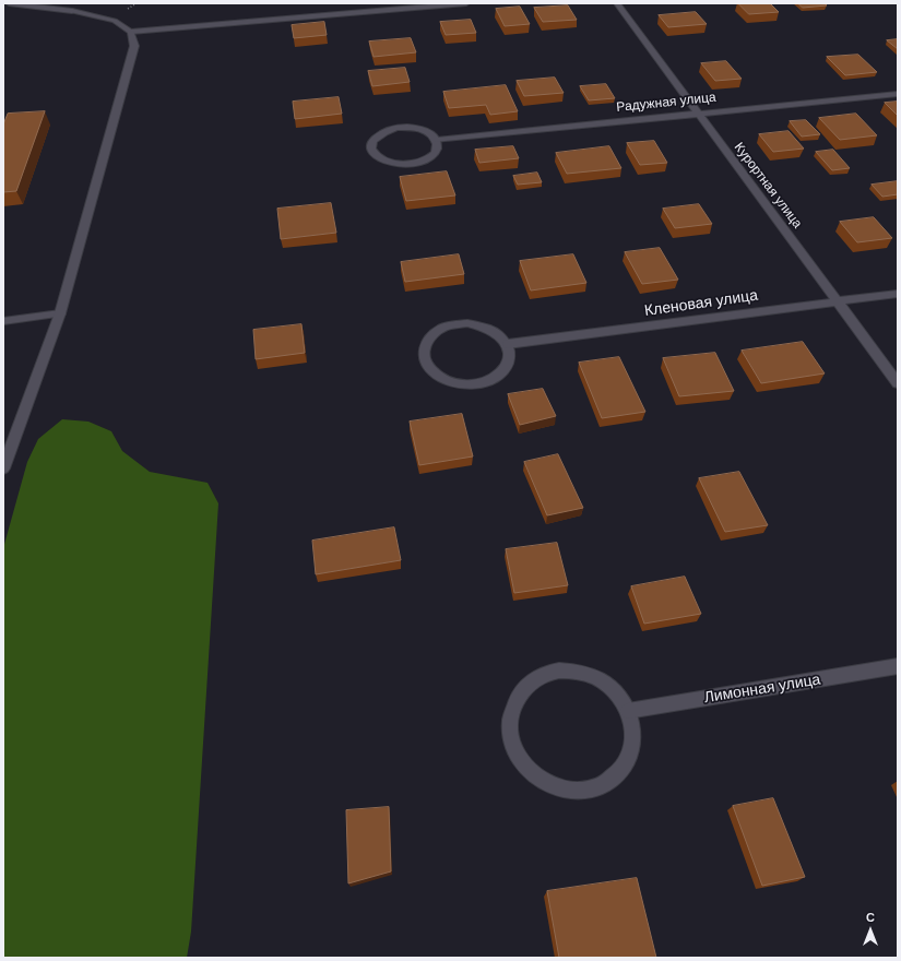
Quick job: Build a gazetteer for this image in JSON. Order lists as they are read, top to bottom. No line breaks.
{"streets":{"street":["Радужная улица","Курортная улица","Кленовая улица","Лимонная улица"]},"crossings":[["Радужная улица","Курортная улица"],["Курортная улица","Кленовая улица"]],"north":"top"}
